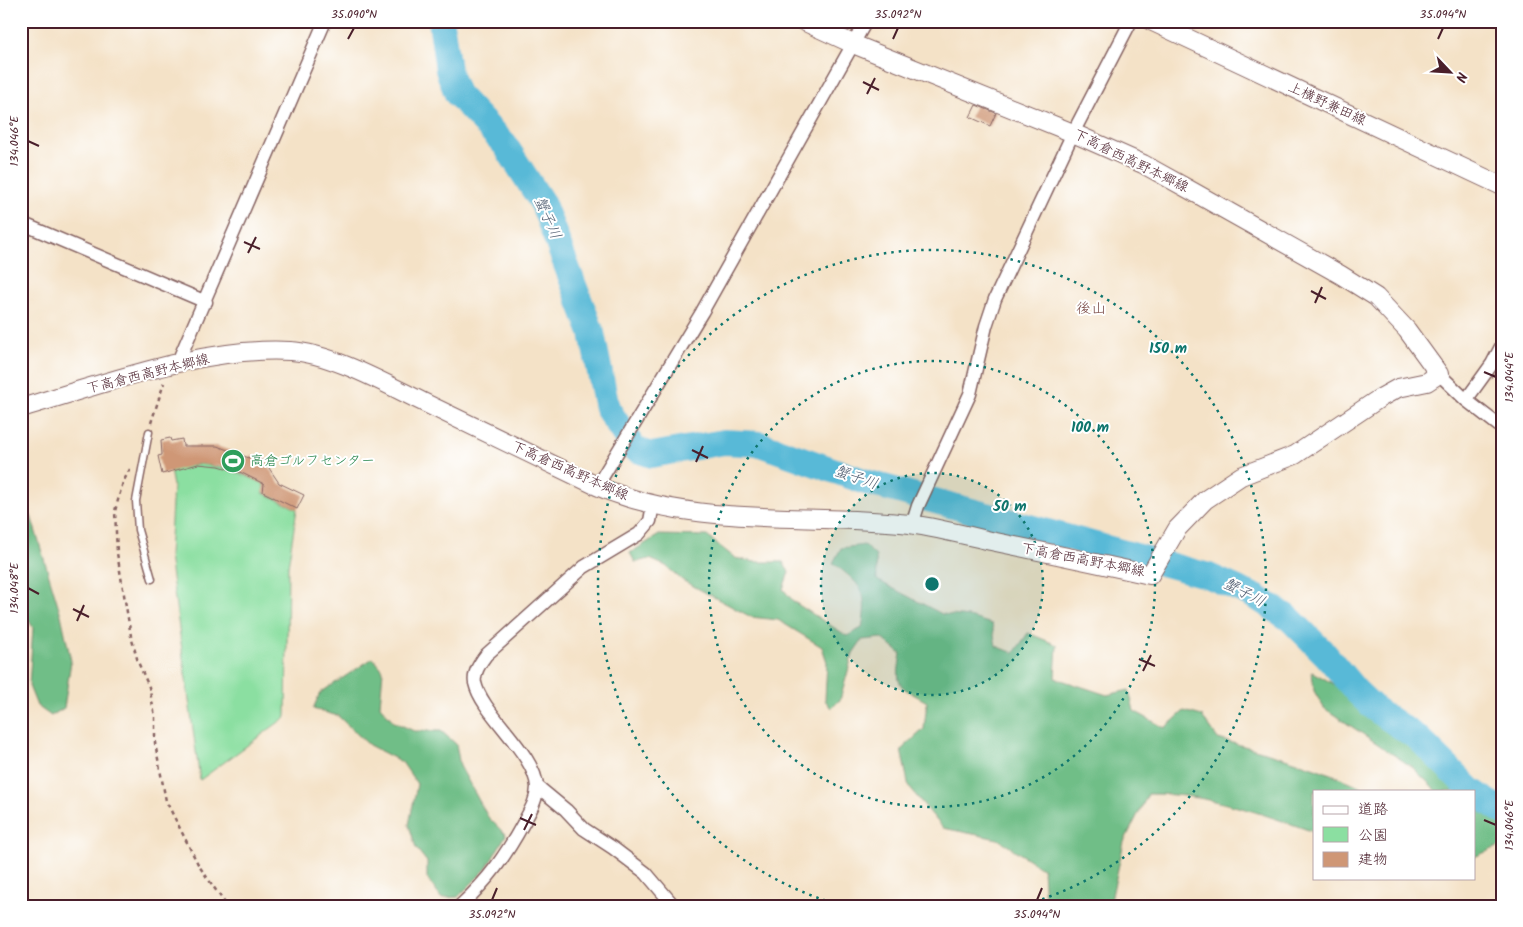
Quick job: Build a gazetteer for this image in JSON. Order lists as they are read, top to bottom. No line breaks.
{"streets":{"main road":["上横野兼田線","下高倉西高野本郷線"]},"districts":["後山"],"water":["蟹子川"],"places":{"sports":["高倉ゴルフセンター"]},"legend":["道路","公園","建物"],"north":"bottom right","coordinates":["35.090°N","35.092°N","35.094°N","134.046°E","134.044°E","134.048°E"],"rings":["150 m","100 m","50 m"]}
